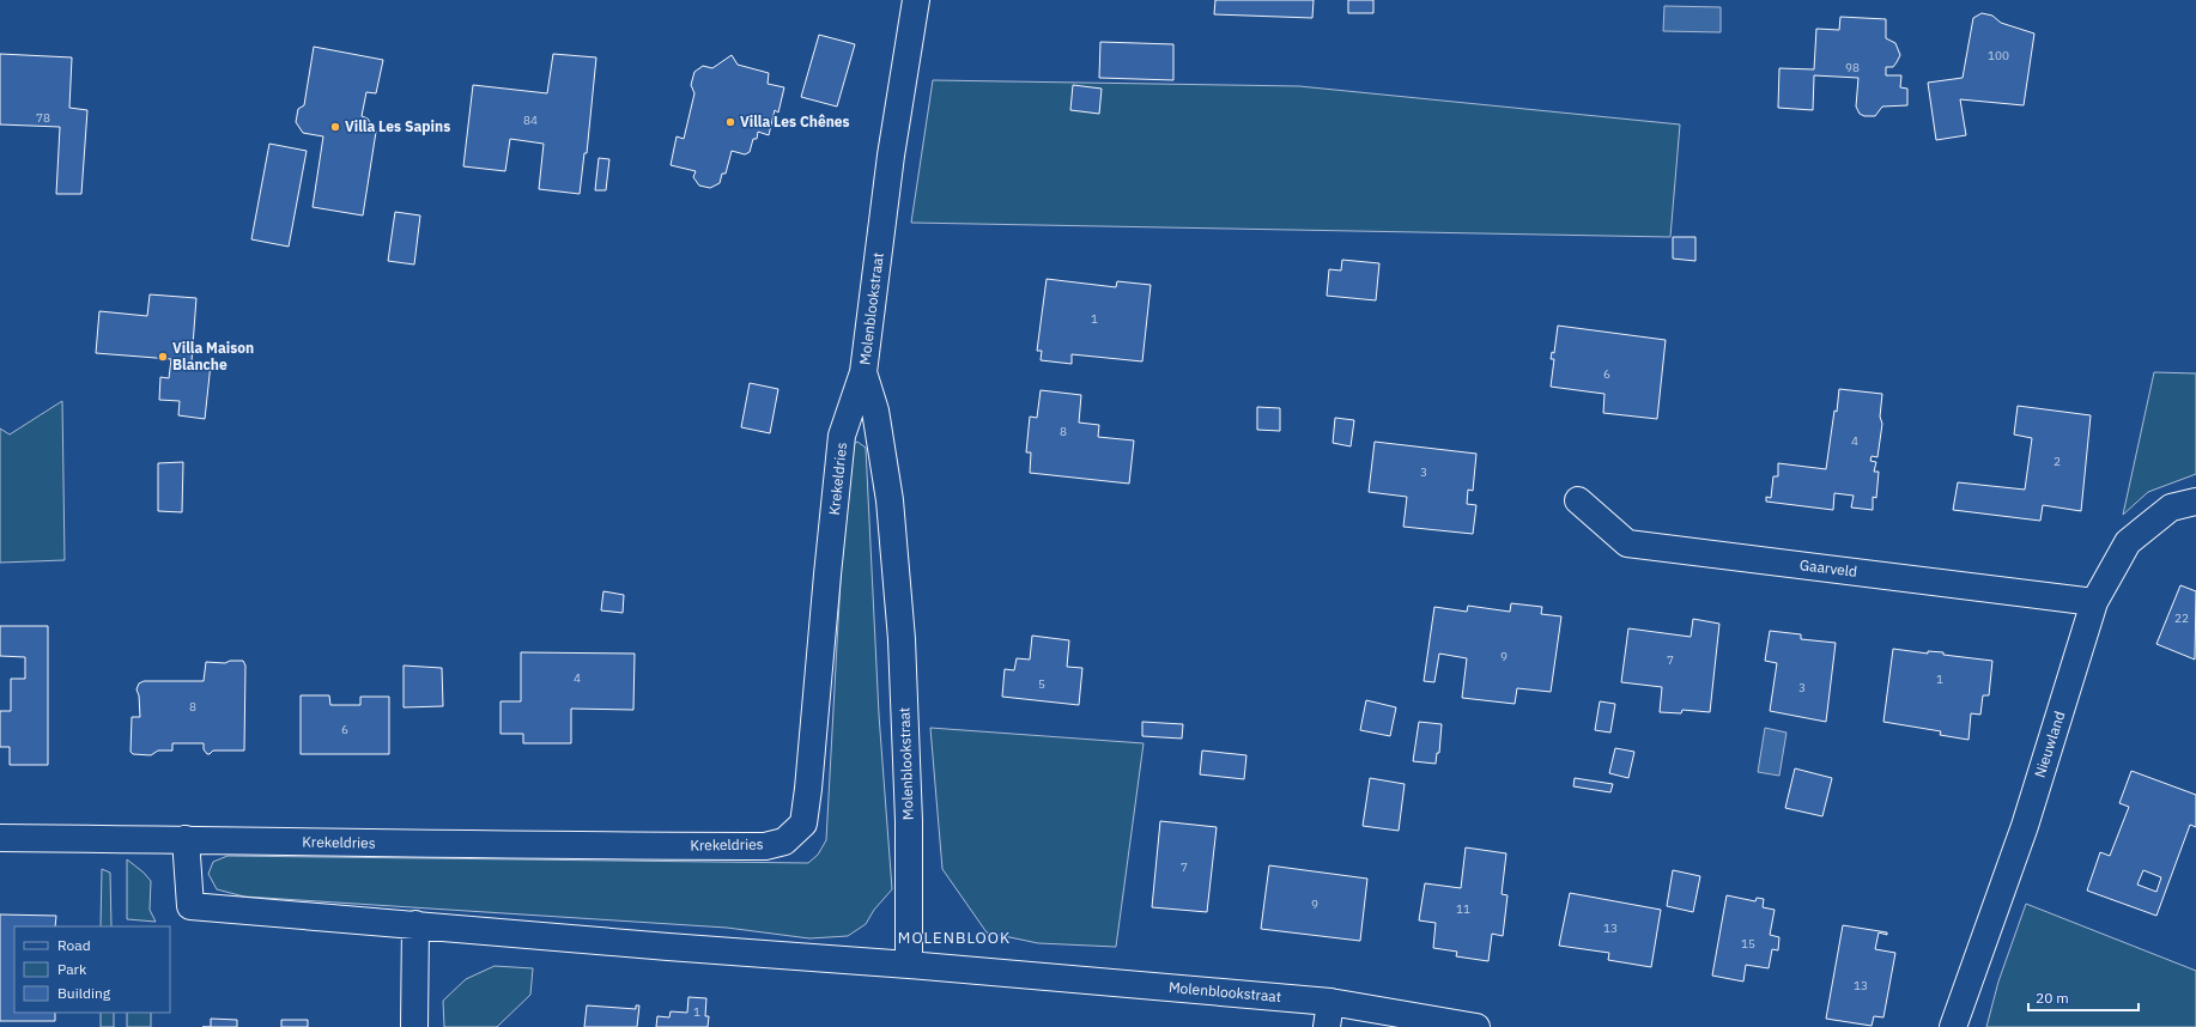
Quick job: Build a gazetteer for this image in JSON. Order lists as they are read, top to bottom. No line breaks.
{"streets":{"street":["Molenblookstraat","Krekeldries","Gaarveld","Nieuwland"]},"crossings":[["Molenblookstraat","Krekeldries"],["Gaarveld","Nieuwland"]],"districts":["MOLENBLOOK"],"places":["Villa Les Chênes","Villa Les Sapins","Villa Maison Blanche"],"house_numbers":["100","98","78","84","1","6","8","4","2","3","22","9","7","4","1","5","3","8","6","7","9","11","13","15","13","1"],"legend":["Road","Park","Building"],"scale_bar":"20 m"}
